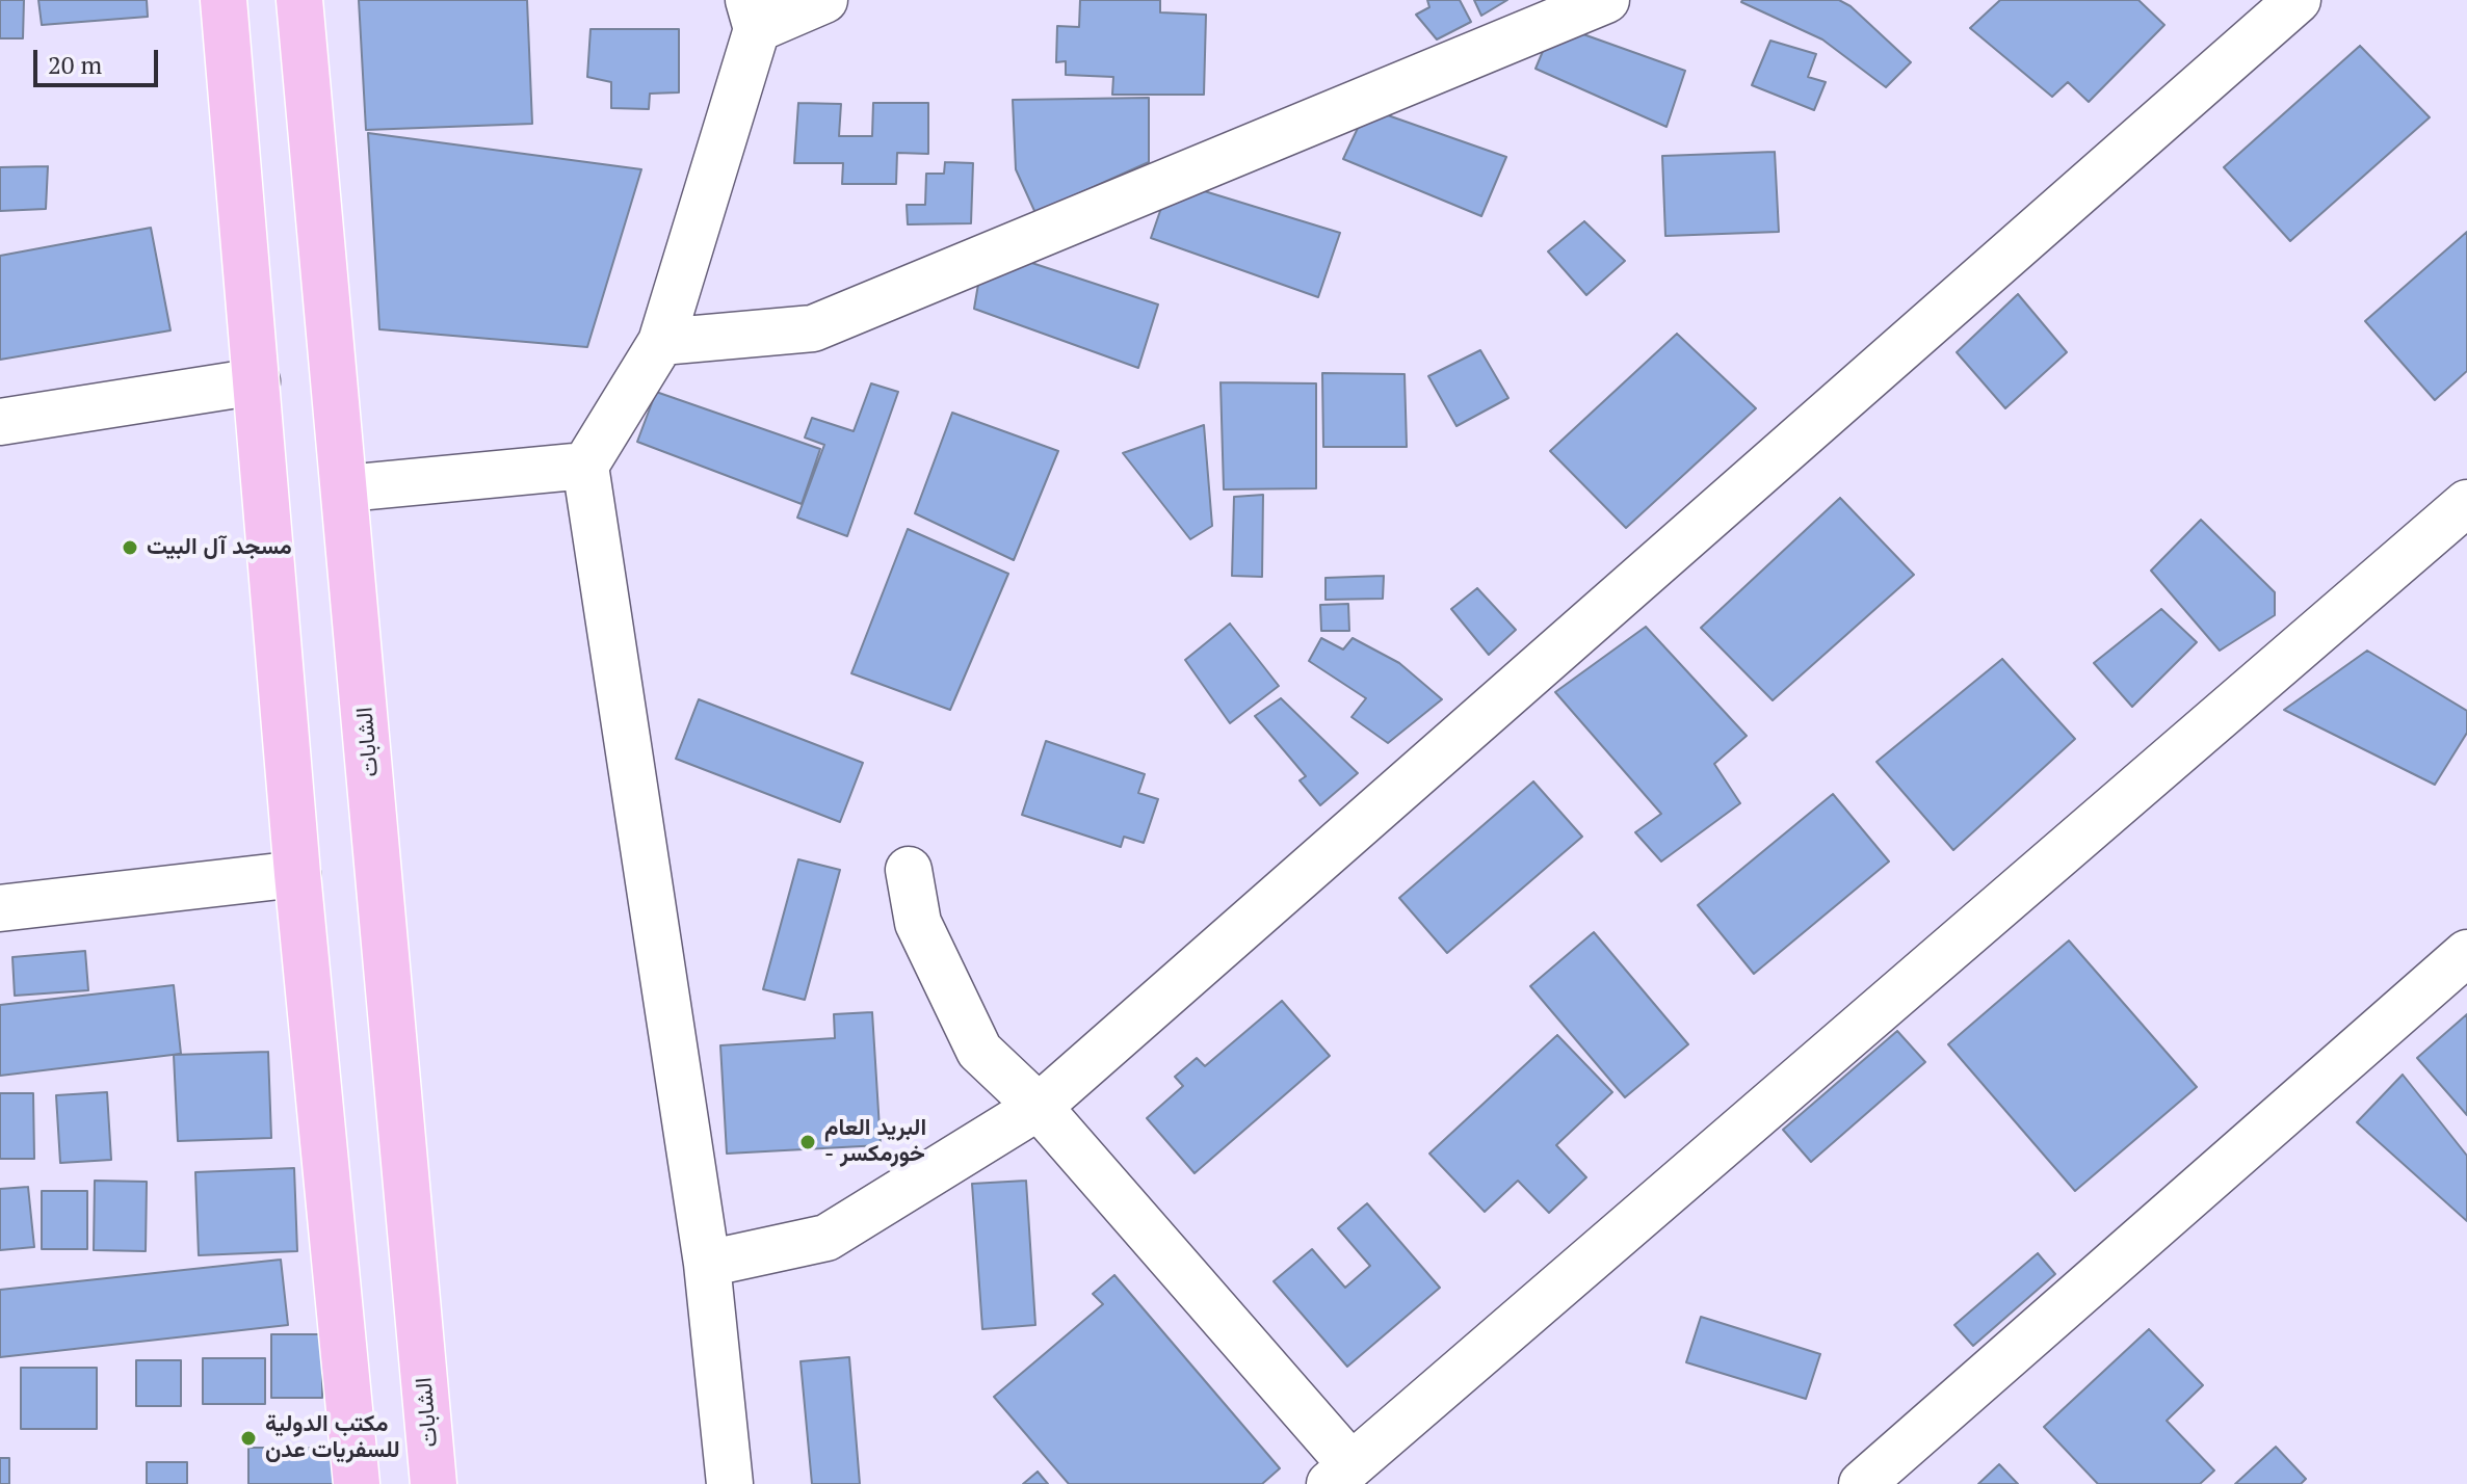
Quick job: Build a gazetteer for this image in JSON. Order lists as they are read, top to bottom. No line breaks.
{"streets":{"main road":["الشابات"]},"places":["مسجد آل البيت","البريد العام - خورمكسر","مكتب الدولية للسفريات عدن"],"scale_bar":"20 m"}
